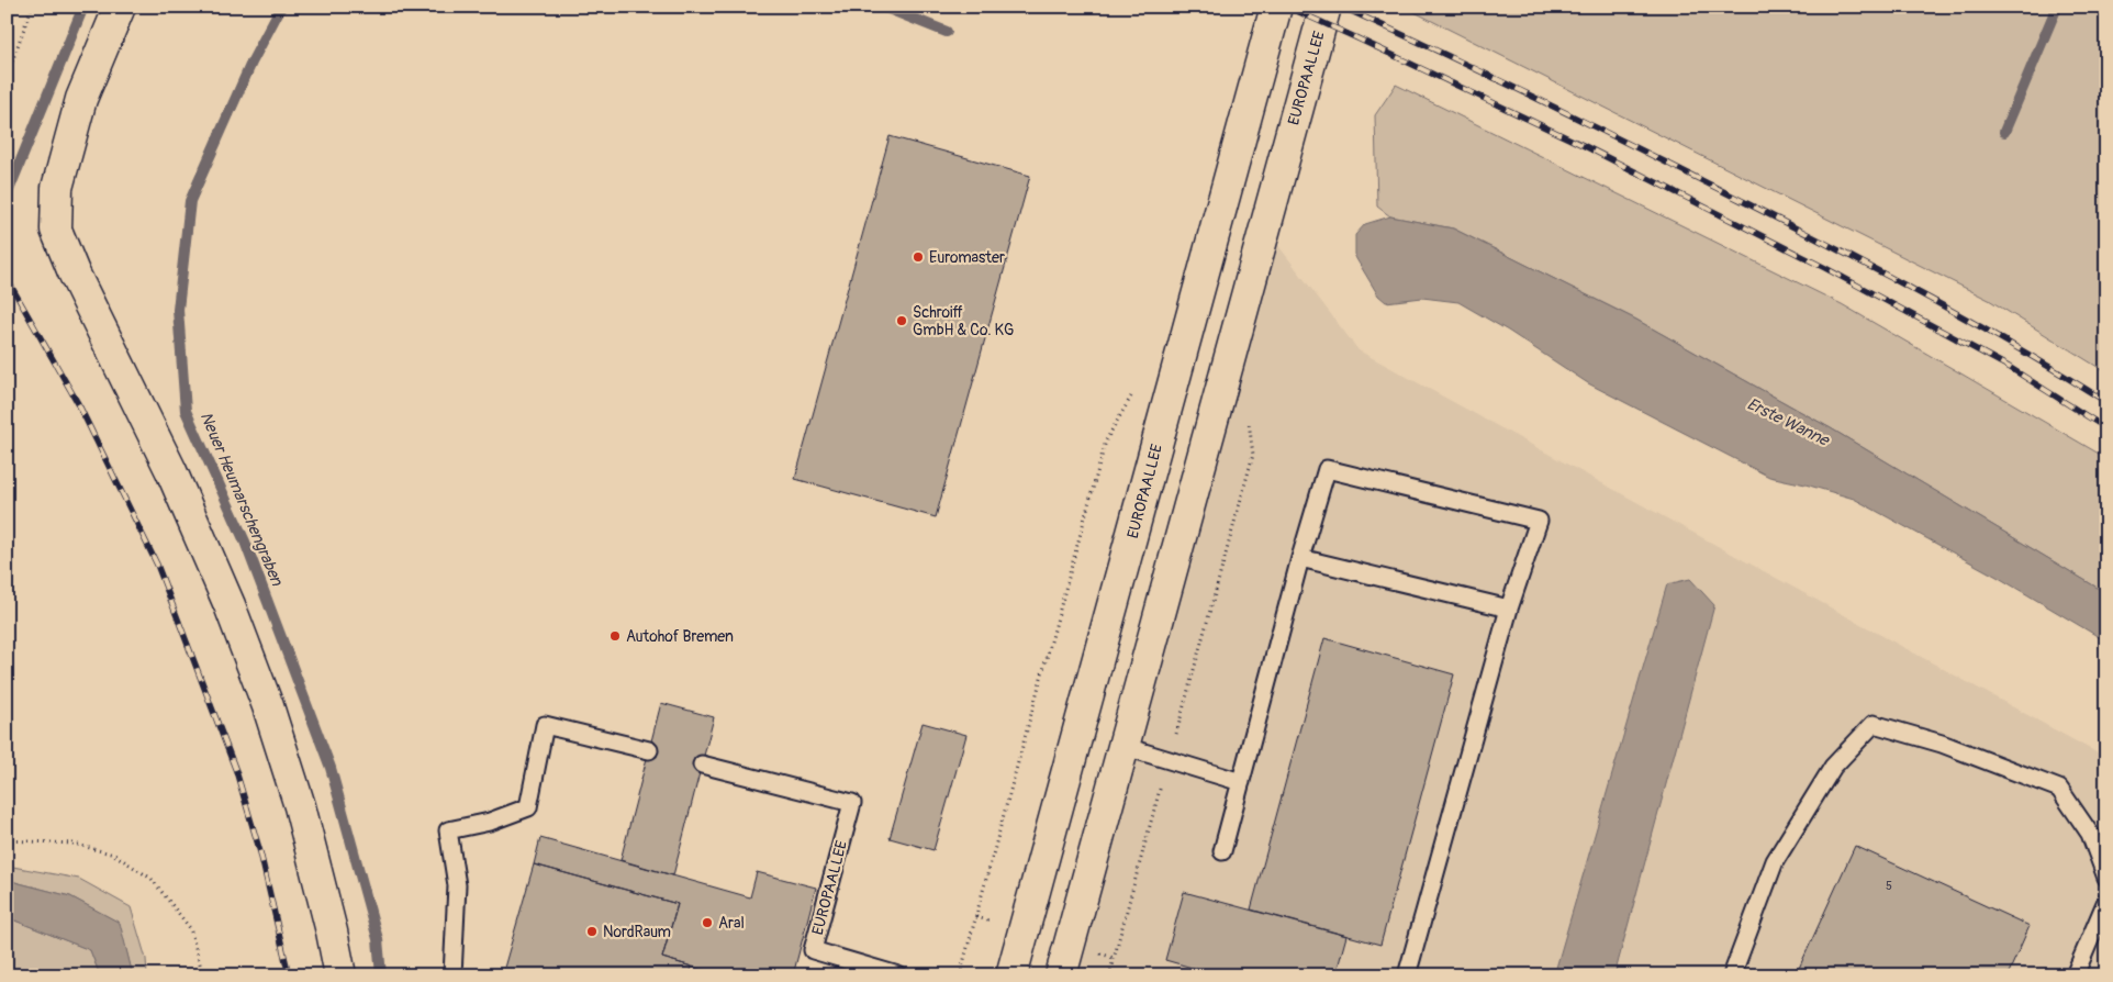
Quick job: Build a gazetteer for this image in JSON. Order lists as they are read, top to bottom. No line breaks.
{"streets":{"street":["EUROPAALLEE"]},"water":["Erste Wanne","Neuer Heumarschengraben"],"places":["Euromaster","Schroiff GmbH & Co. KG","Autohof Bremen","Aral","NordRaum"],"house_numbers":["5"]}
